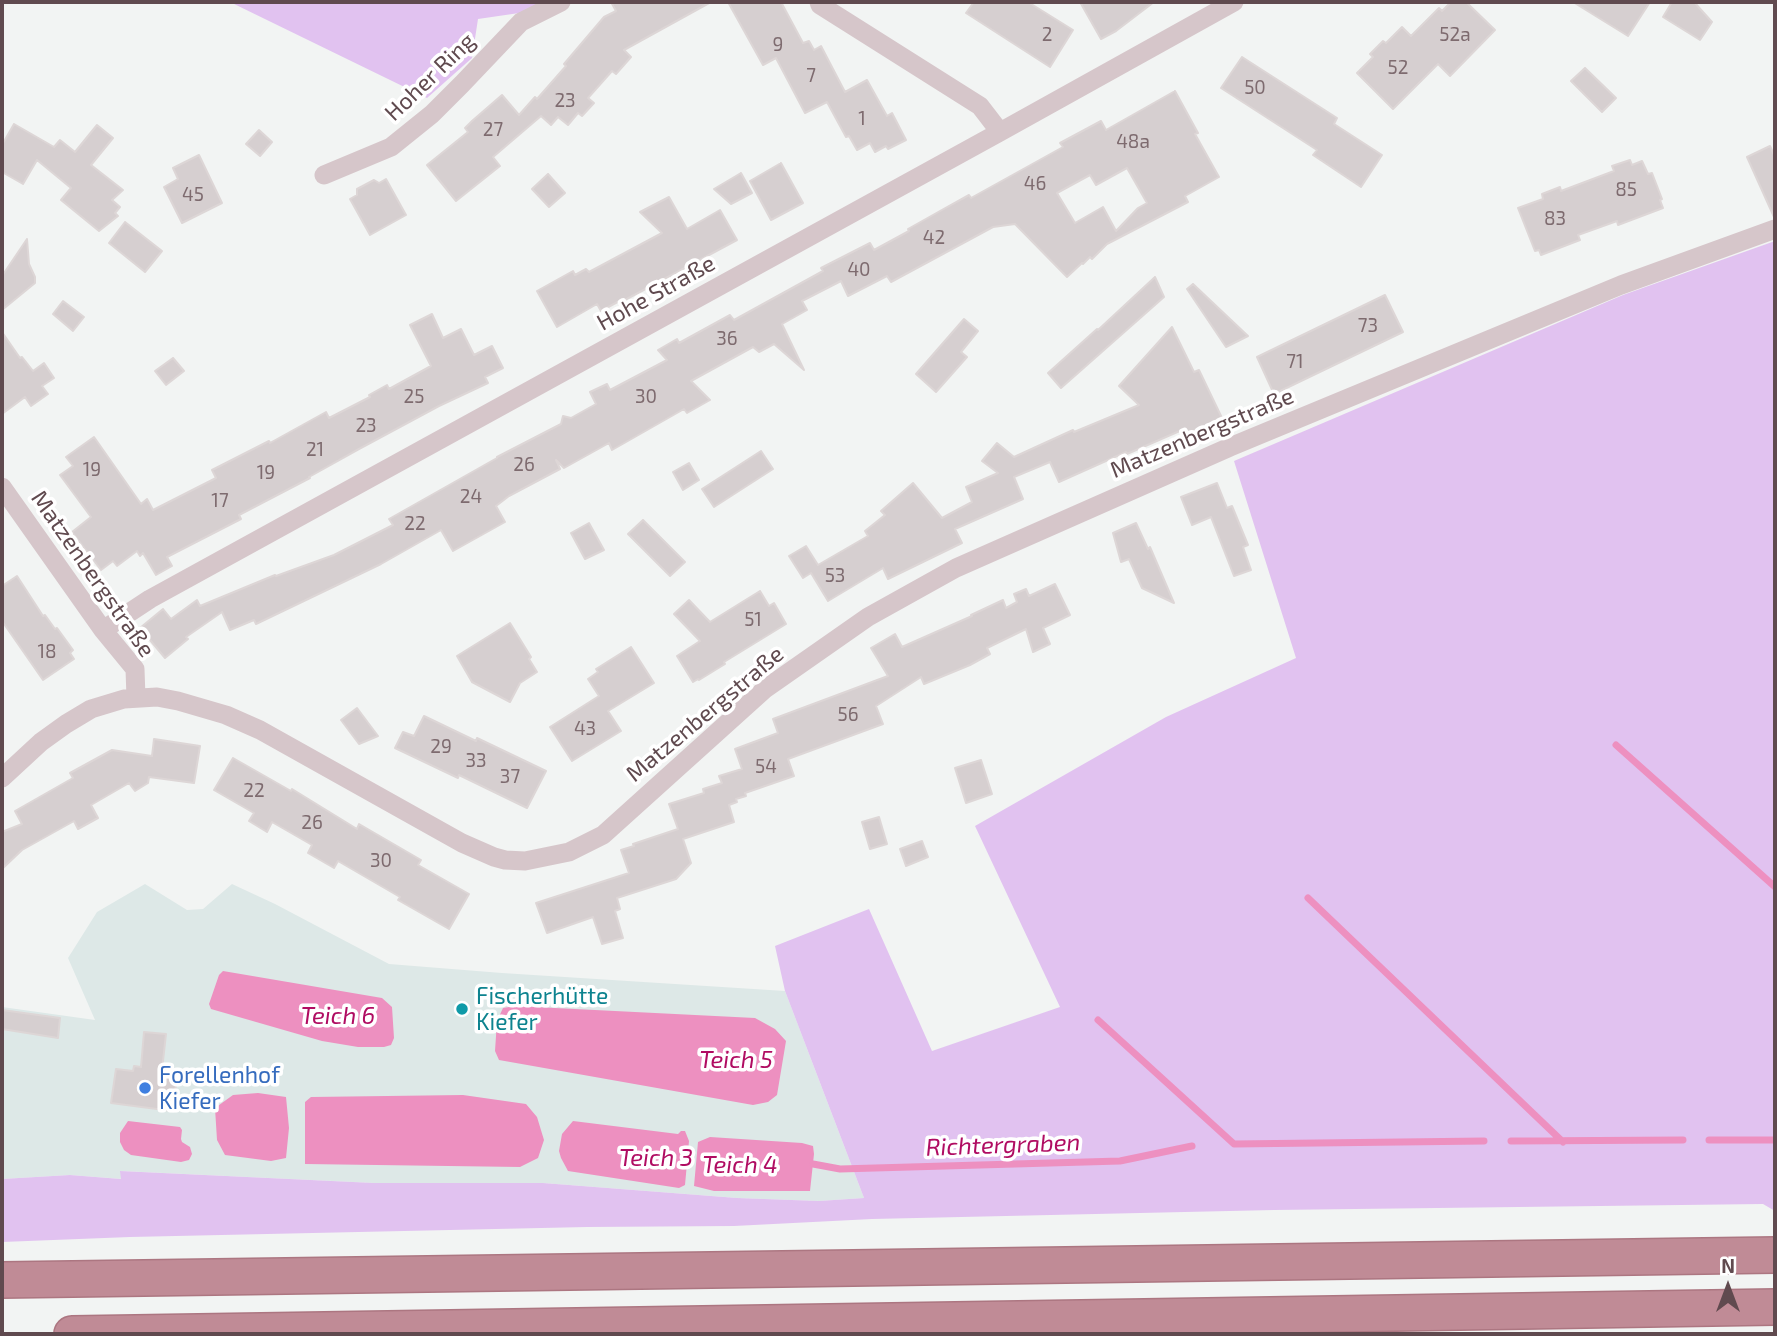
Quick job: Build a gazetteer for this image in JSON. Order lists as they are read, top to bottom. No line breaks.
{"streets":{"street":["Hoher Ring","Hohe Straße","Matzenbergstraße"]},"crossings":[["Hohe Straße","Matzenbergstraße"]],"water":["Teich 6","Teich 5","Richtergraben","Teich 3","Teich 4"],"places":["Fischerhütte Kiefer","Forellenhof Kiefer"],"house_numbers":["2","52a","9","52","7","50","23","1","27","48a","46","85","45","83","42","40","73","36","71","25","30","23","21","26","19","19","24","17","22","53","51","18","56","43","29","33","54","37","22","26","30"],"north":"top"}
